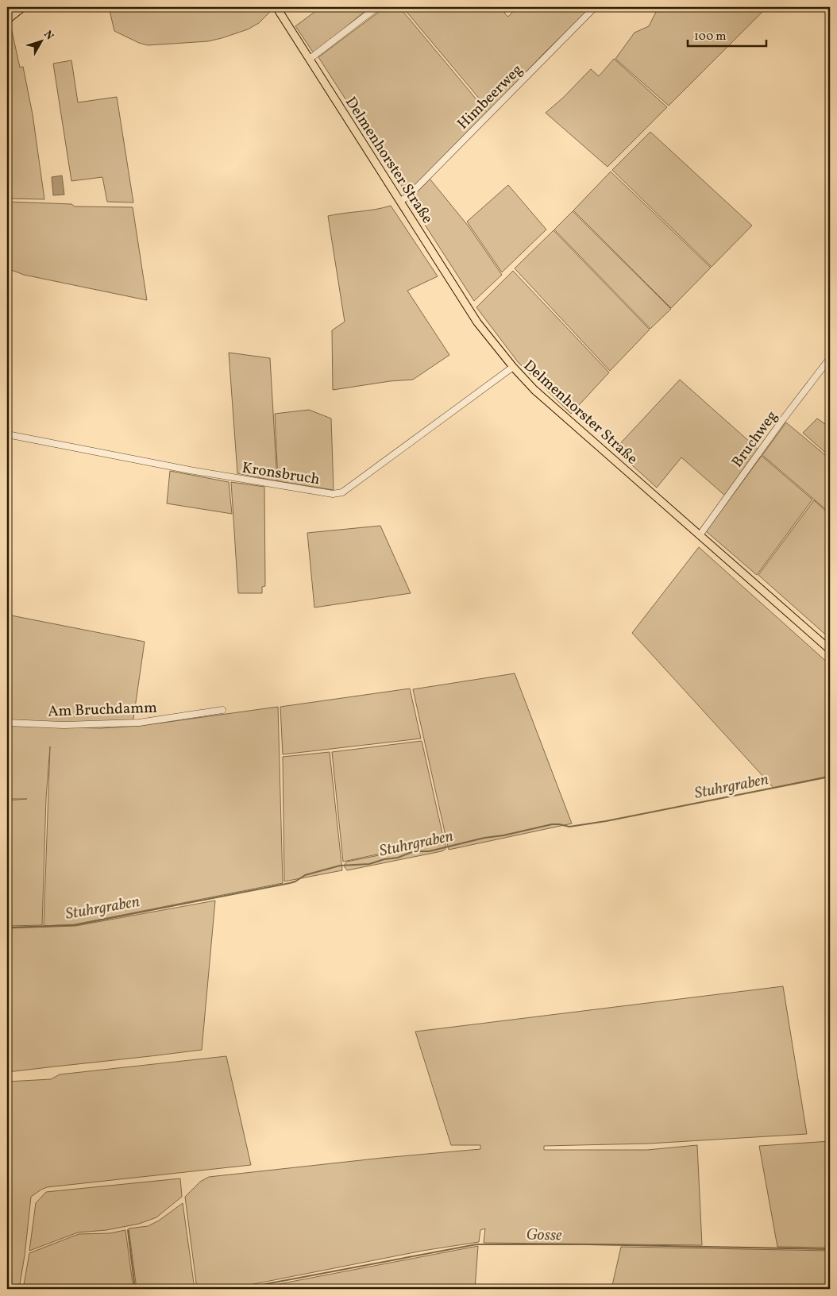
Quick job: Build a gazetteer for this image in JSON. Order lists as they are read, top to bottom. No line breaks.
{"streets":{"main road":["Delmenhorster Straße"],"street":["Himbeerweg","Bruchweg","Kronsbruch","Am Bruchdamm"]},"crossings":[["Himbeerweg","Delmenhorster Straße"],["Delmenhorster Straße","Bruchweg"],["Delmenhorster Straße","Kronsbruch"]],"water":["Stuhrgraben","Gosse"],"scale_bar":"100 m","north":"top right"}
